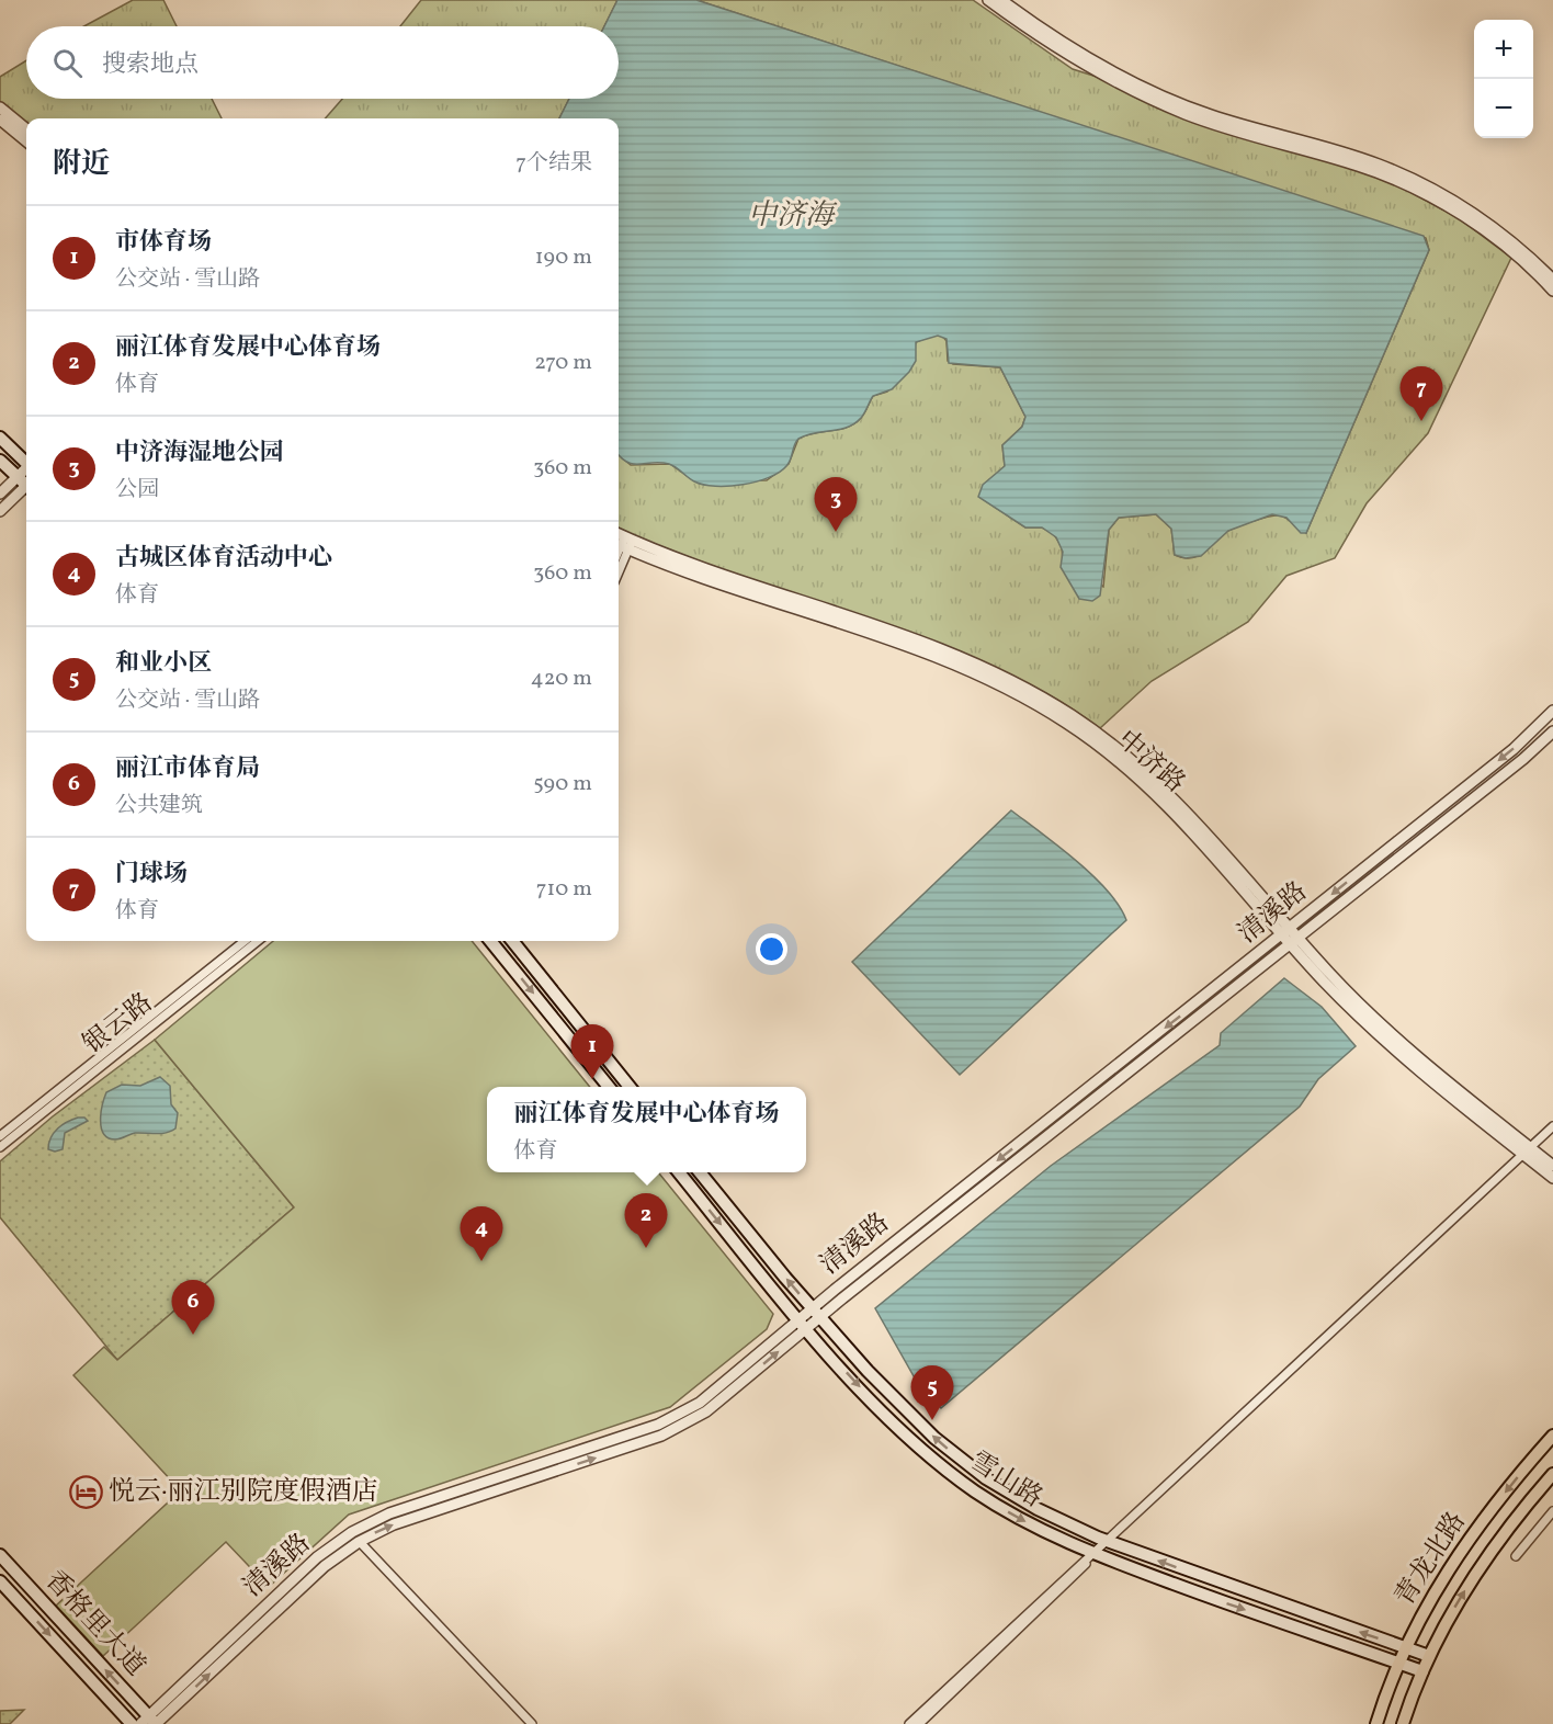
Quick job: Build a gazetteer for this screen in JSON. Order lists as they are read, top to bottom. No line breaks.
{"streets":{"main road":["雪山路","青龙北路","香格里大道"],"street":["中济路","清溪路","银云路"]},"crossings":[["中济路","清溪路"],["清溪路","雪山路"],["清溪路","香格里大道"],["雪山路","青龙北路"]],"water":["中济海"],"places":{"hotel":["悦云·丽江别院度假酒店"]},"page":{"map_buttons":["+","−"],"search":"搜索地点","heading":["附近","7个结果"],"list":[{"mark":"1","name":"市体育场","note":"公交站 · 雪山路","value":"190 m"},{"mark":"2","name":"丽江体育发展中心体育场","note":"体育","value":"270 m"},{"mark":"3","name":"中济海湿地公园","note":"公园","value":"360 m"},{"mark":"4","name":"古城区体育活动中心","note":"体育","value":"360 m"},{"mark":"5","name":"和业小区","note":"公交站 · 雪山路","value":"420 m"},{"mark":"6","name":"丽江市体育局","note":"公共建筑","value":"590 m"},{"mark":"7","name":"门球场","note":"体育","value":"710 m"}],"pins":["7","3","1","2","4","6","5"],"popup":["丽江体育发展中心体育场","体育"]}}
